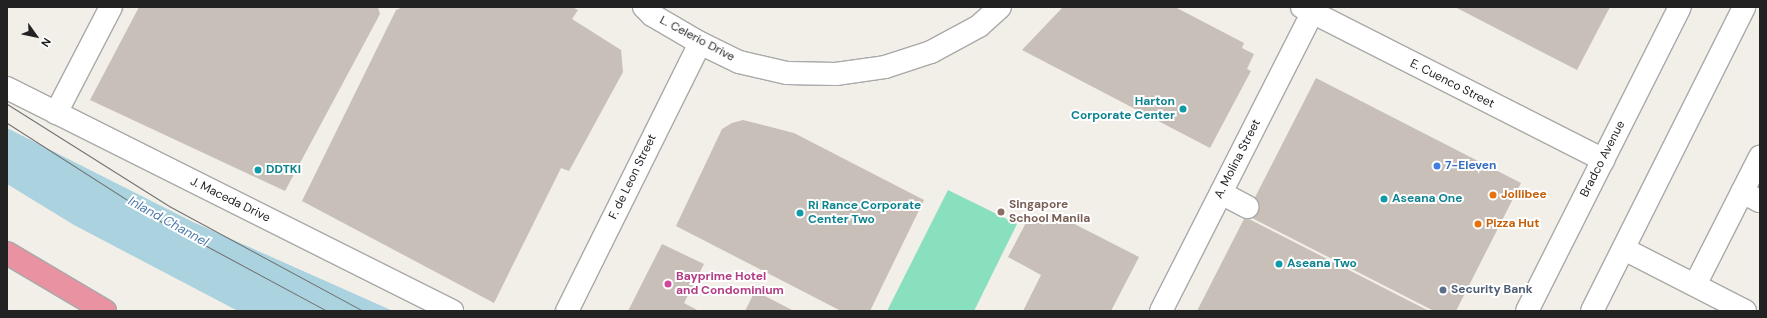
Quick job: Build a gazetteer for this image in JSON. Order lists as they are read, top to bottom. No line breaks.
{"streets":{"street":["L. Celerio Drive","E. Cuenco Street","A. Molina Street","Bradco Avenue","F. de Leon Street","J. Maceda Drive"]},"crossings":[["L. Celerio Drive","F. de Leon Street"],["E. Cuenco Street","A. Molina Street"],["E. Cuenco Street","Bradco Avenue"]],"water":["Inland Channel"],"places":["Harton Corporate Center","7-Eleven","DDTKI","Jollibee","Aseana One","Singapore School Manila","Ri Rance Corporate Center Two","Pizza Hut","Aseana Two","Bayprime Hotel and Condominium","Security Bank"],"north":"bottom right"}
